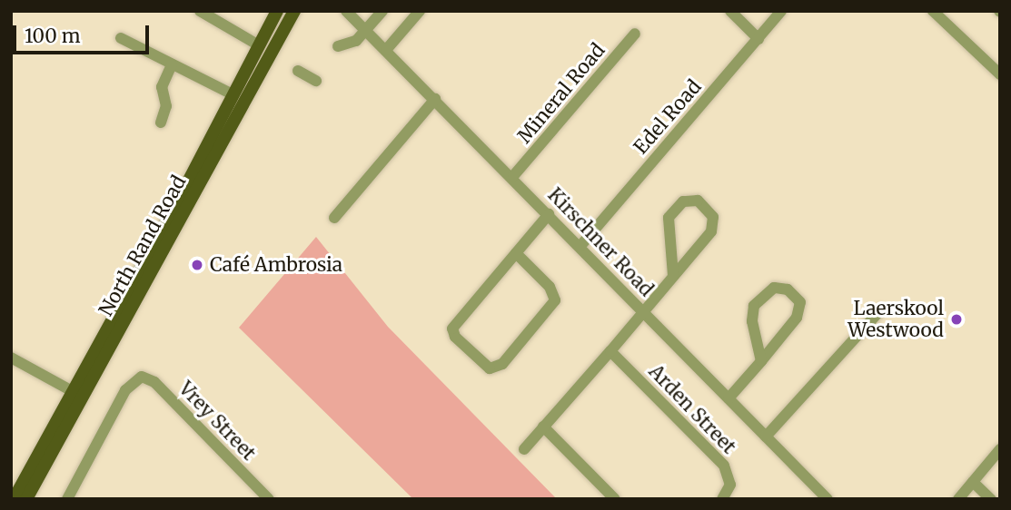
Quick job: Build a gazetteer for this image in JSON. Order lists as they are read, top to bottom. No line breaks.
{"streets":{"main road":["North Rand Road"],"street":["Mineral Road","Edel Road","Kirschner Road","Arden Street","Vrey Street"]},"crossings":[["Mineral Road","Kirschner Road"],["Edel Road","Kirschner Road"]],"places":["Café Ambrosia","Laerskool Westwood"],"scale_bar":"100 m"}
